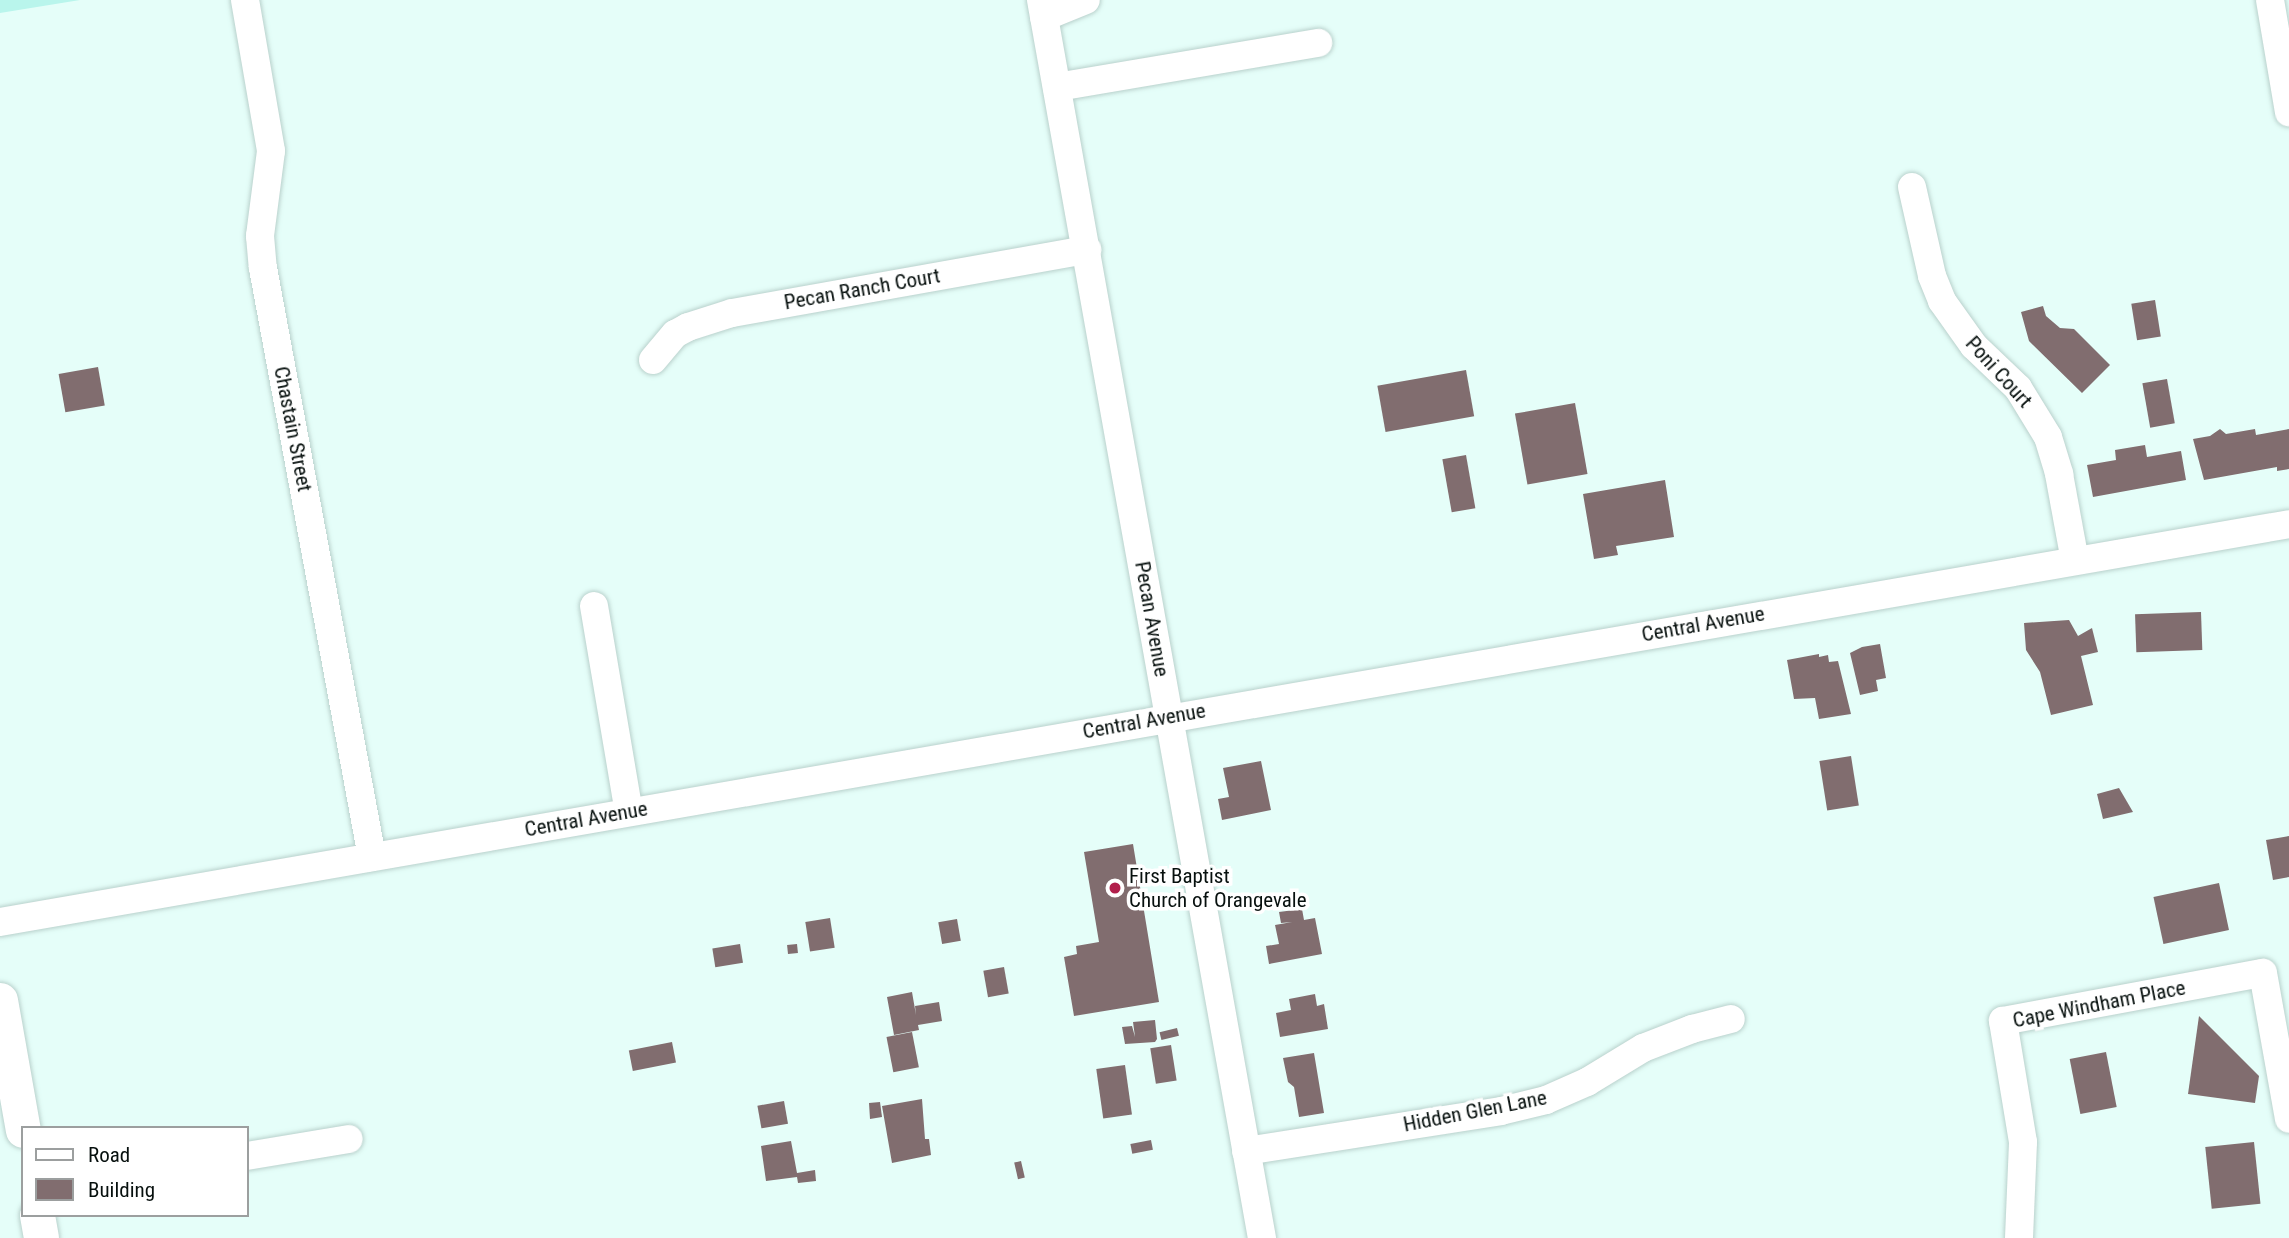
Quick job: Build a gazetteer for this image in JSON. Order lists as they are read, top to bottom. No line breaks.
{"streets":{"street":["Pecan Ranch Court","Poni Court","Chastain Street","Pecan Avenue","Central Avenue","Cape Windham Place","Hidden Glen Lane"]},"crossings":[["Pecan Ranch Court","Pecan Avenue"],["Poni Court","Central Avenue"],["Chastain Street","Central Avenue"],["Pecan Avenue","Central Avenue"],["Pecan Avenue","Hidden Glen Lane"]],"places":["First Baptist Church of Orangevale"],"legend":["Road","Building"]}
